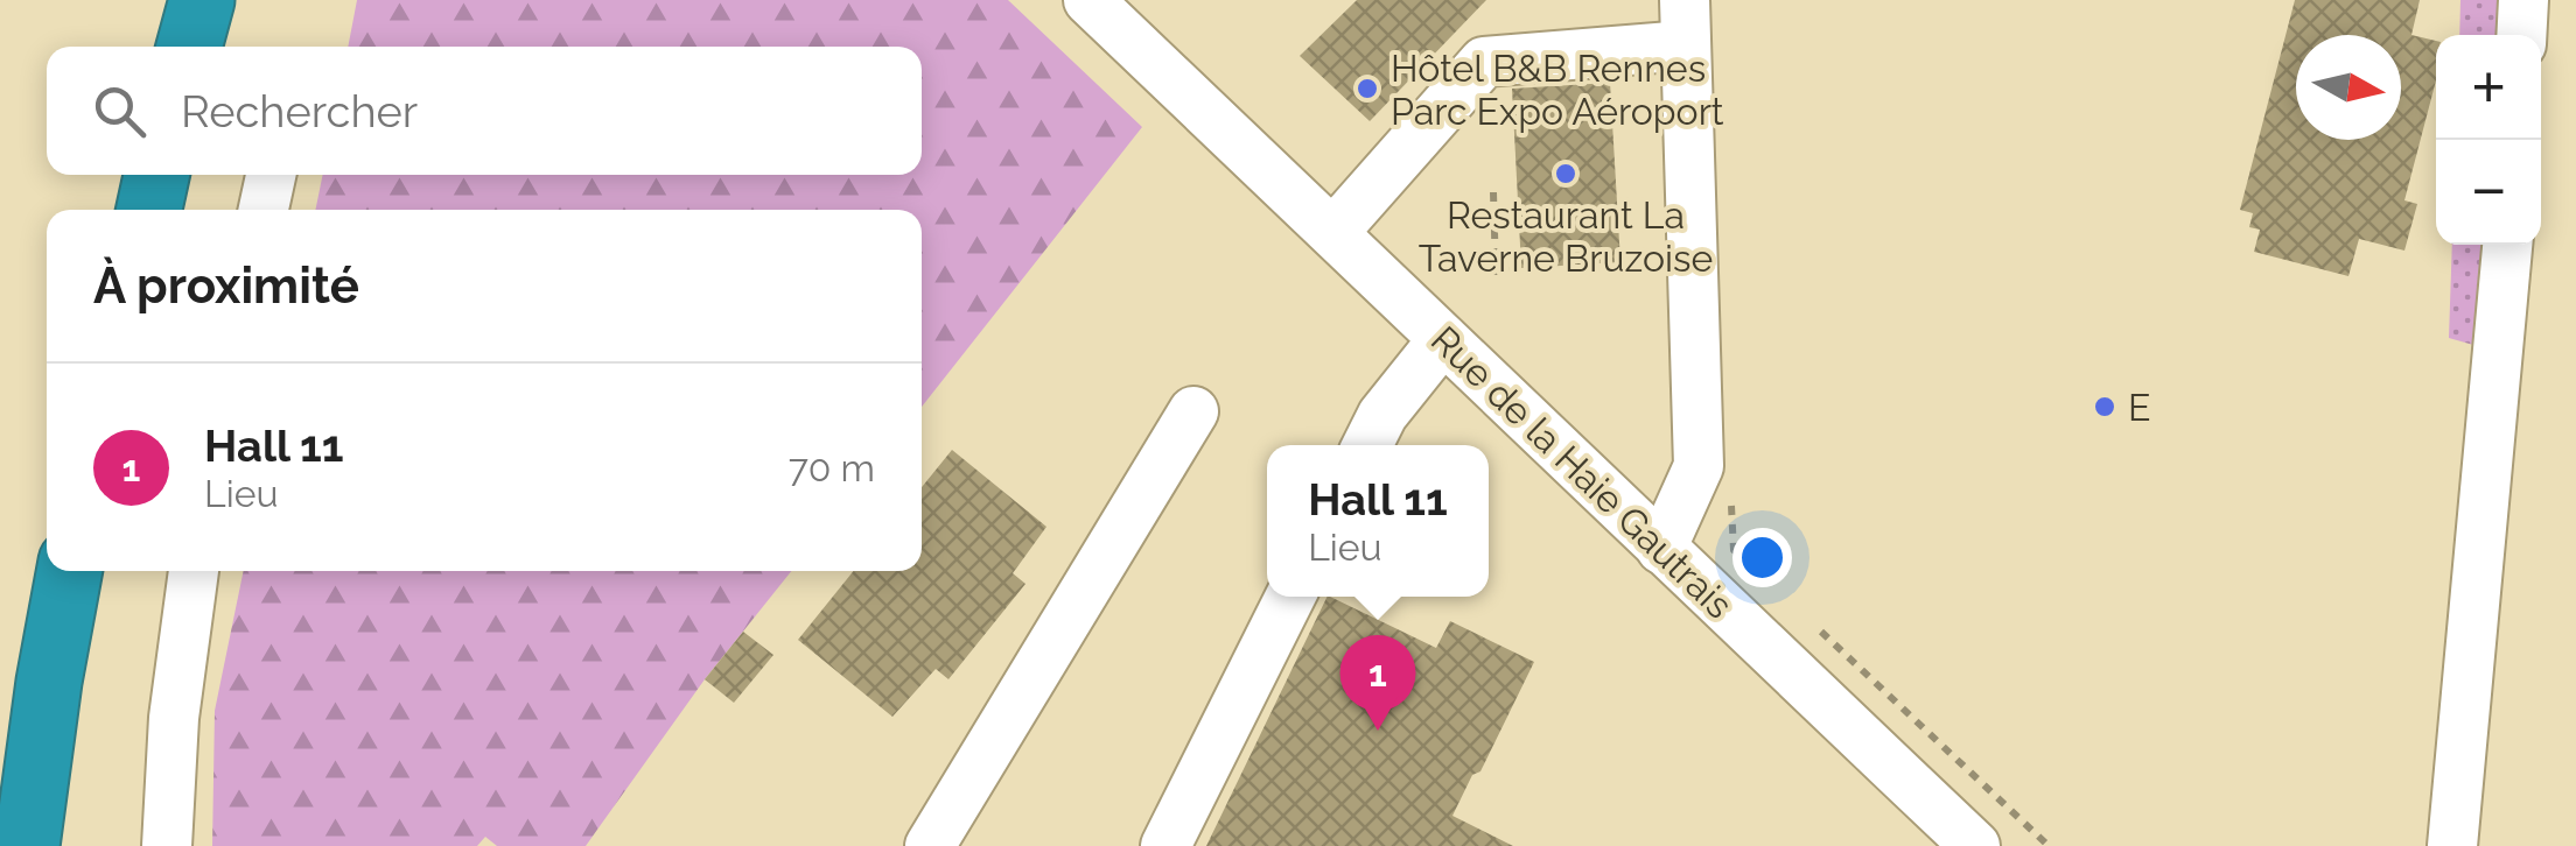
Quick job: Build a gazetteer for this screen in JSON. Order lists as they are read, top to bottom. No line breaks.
{"streets":{"street":["Rue de la Haie Gautrais"]},"places":["Hôtel B&B Rennes Parc Expo Aéroport","Restaurant La Taverne Bruzoise","E"],"north":"right","page":{"map_buttons":["+","−"],"search":"Rechercher","heading":"À proximité","list":[{"mark":"1","name":"Hall 11","note":"Lieu","value":"70 m"}],"popup":["Hall 11","Lieu"],"pins":"1"}}
